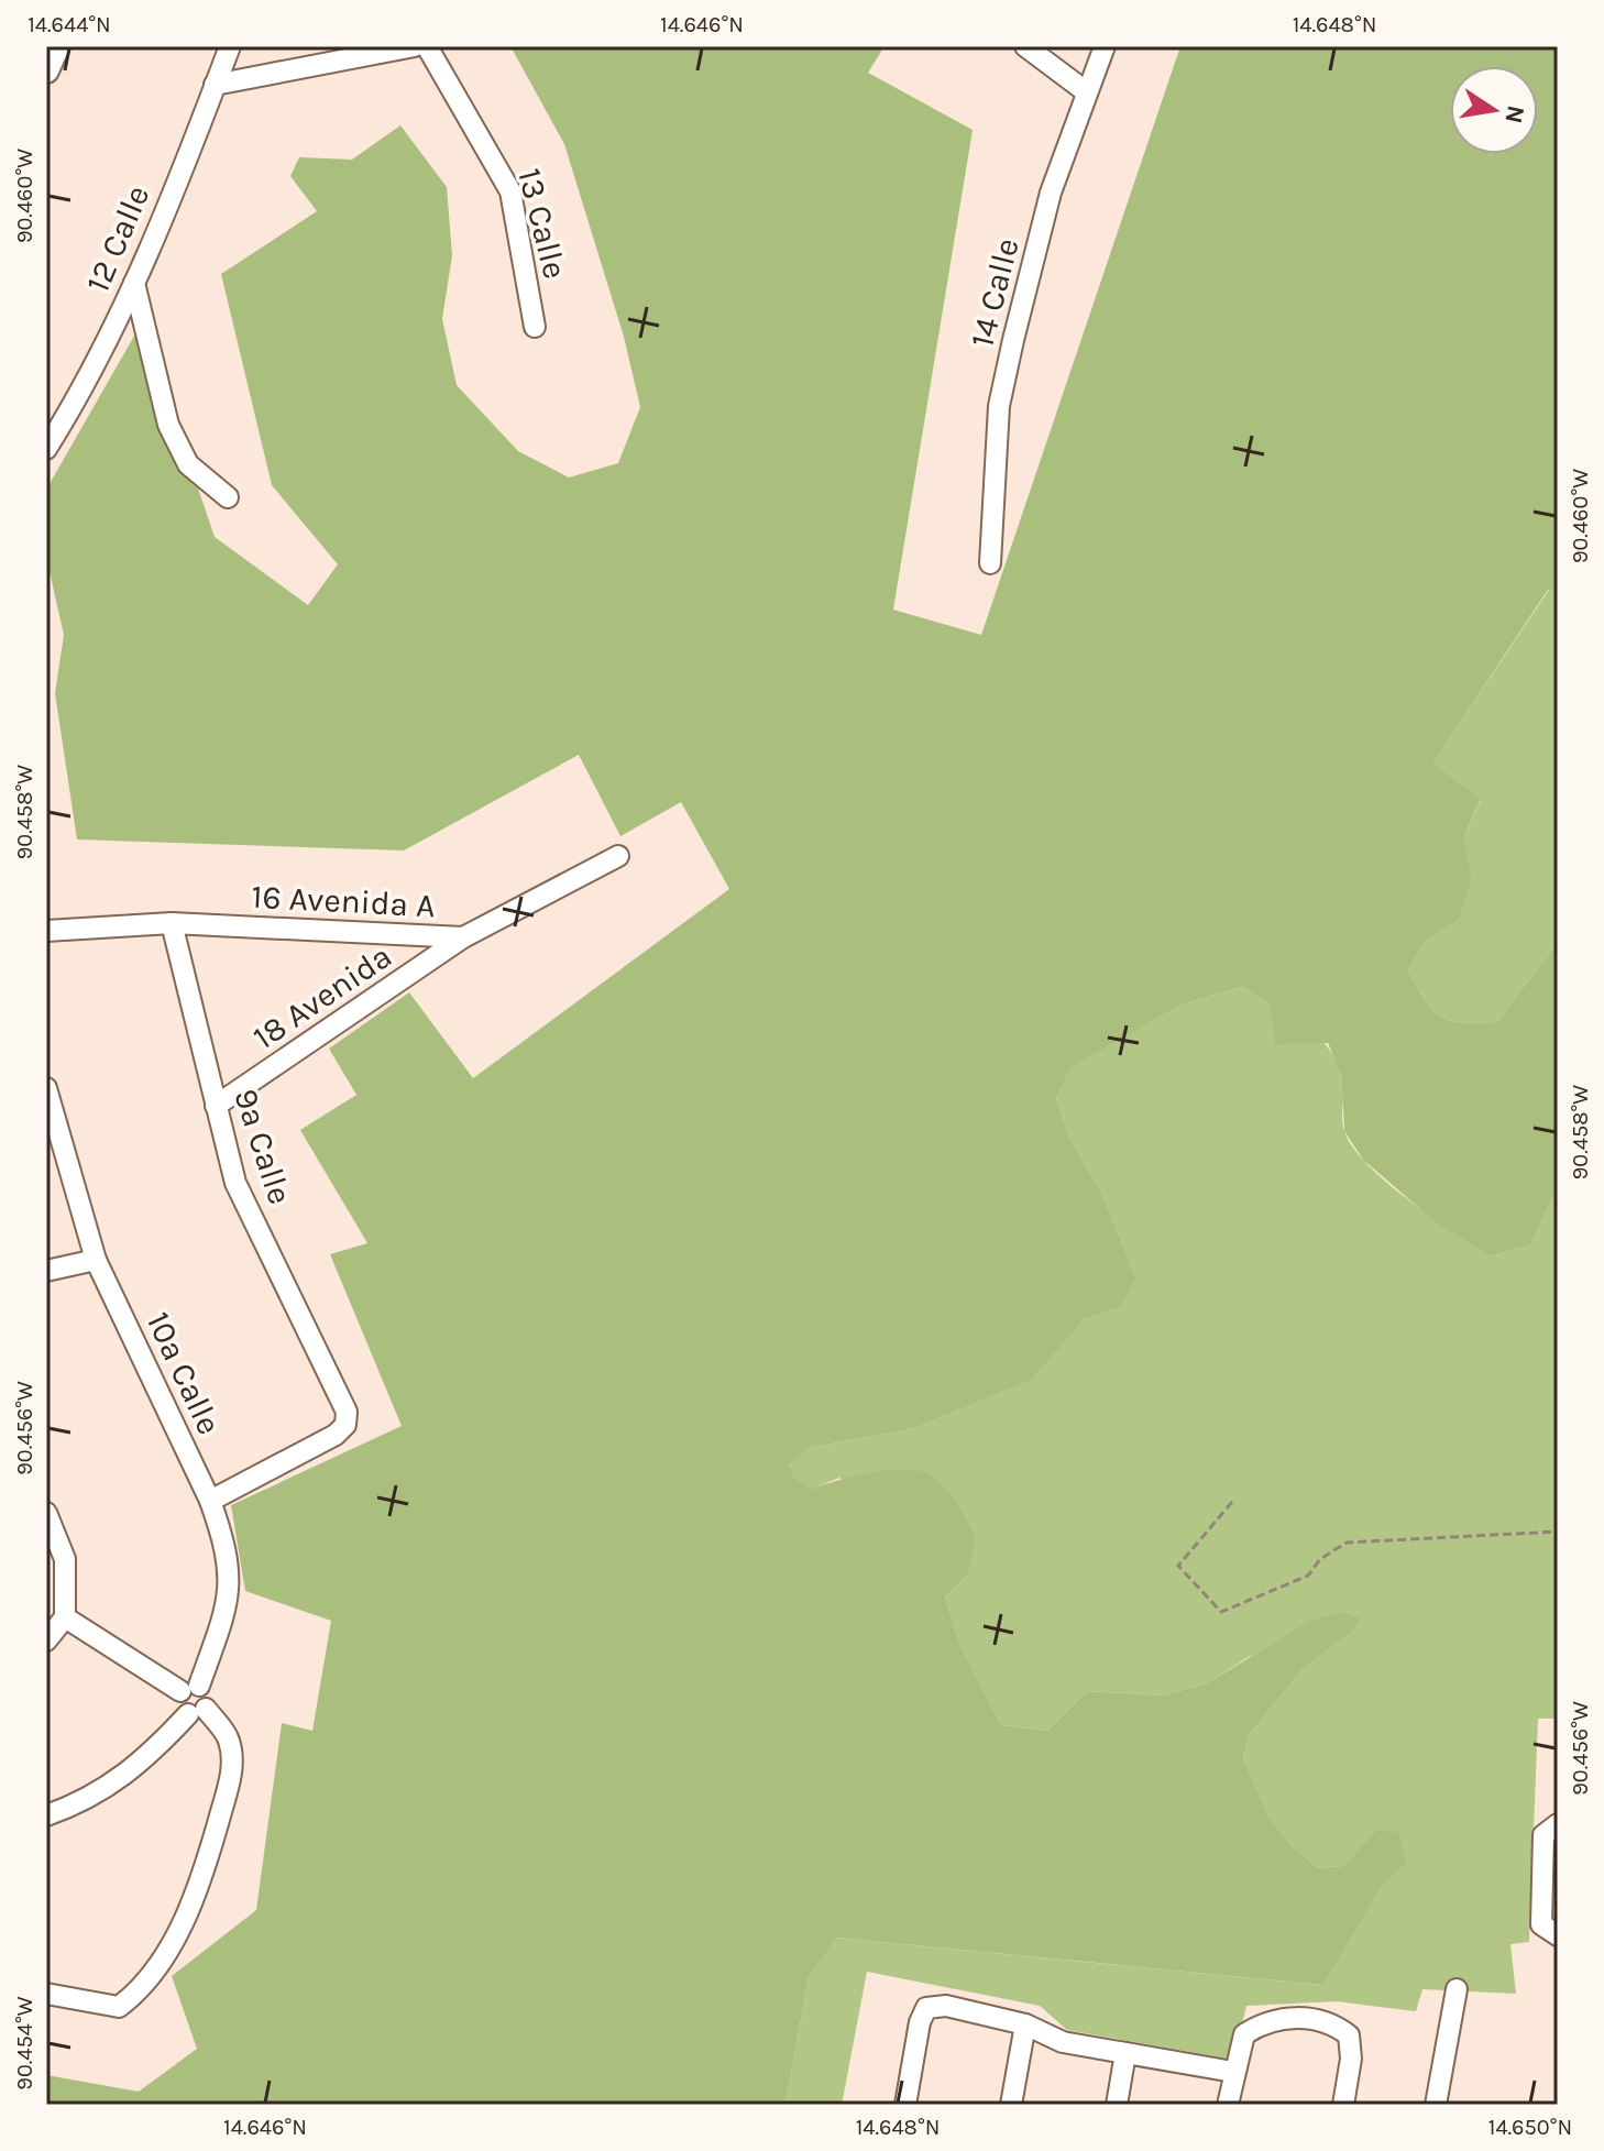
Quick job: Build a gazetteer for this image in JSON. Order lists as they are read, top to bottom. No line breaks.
{"streets":{"street":["13 Calle","12 Calle","14 Calle","16 Avenida A","18 Avenida","9a Calle","10a Calle"]},"crossings":[["16 Avenida A","18 Avenida"],["16 Avenida A","9a Calle"],["18 Avenida","9a Calle"],["9a Calle","10a Calle"]],"north":"right","coordinates":["14.644°N","14.646°N","14.648°N","90.460°W","90.458°W","90.456°W","90.454°W","14.650°N"]}
